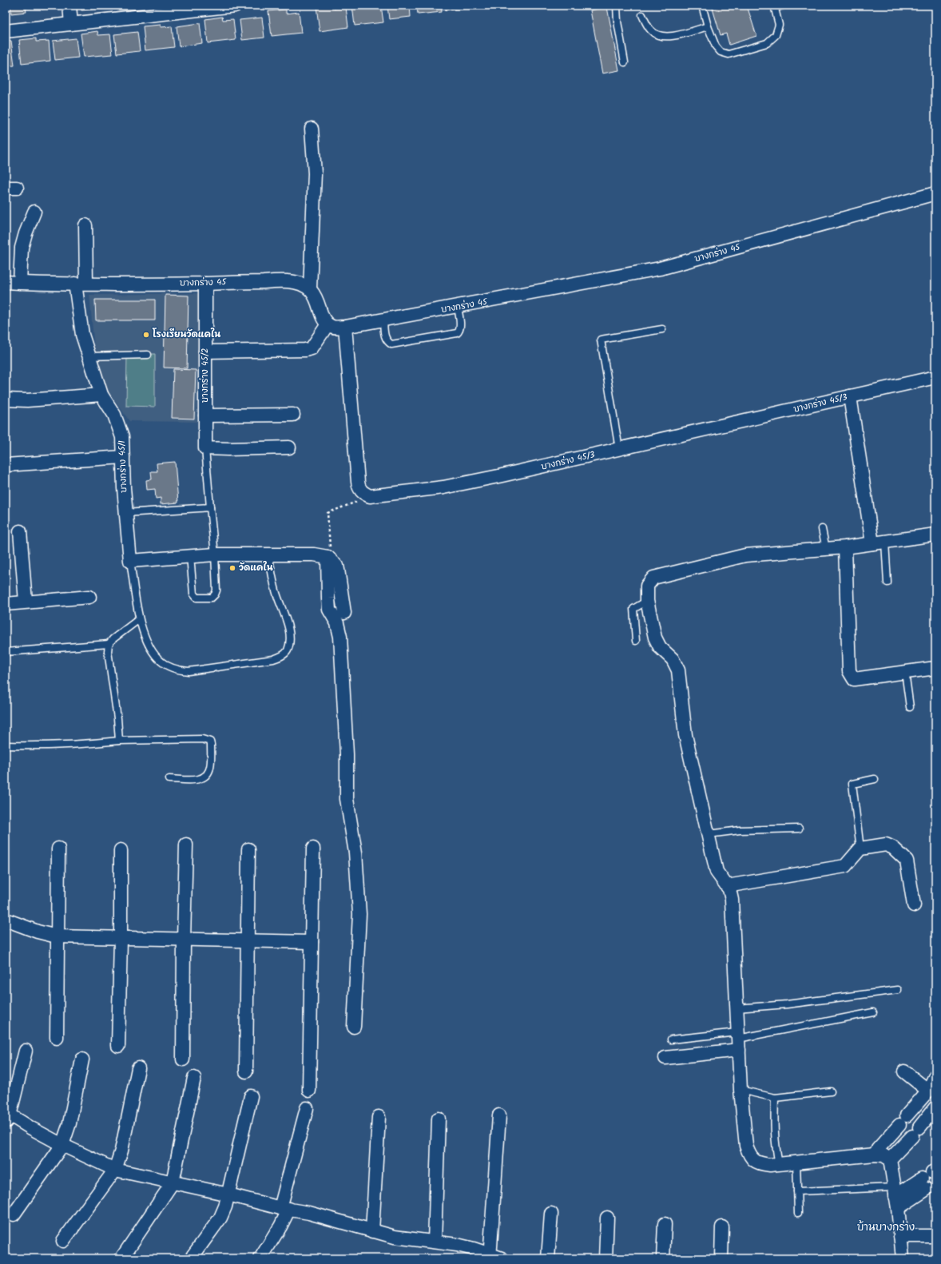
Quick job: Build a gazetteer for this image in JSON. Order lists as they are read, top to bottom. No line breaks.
{"streets":{"street":["บางกร่าง 45","บางกร่าง 45/2","บางกร่าง 45/3","บางกร่าง 45/1"]},"crossings":[["บางกร่าง 45","บางกร่าง 45/2"],["บางกร่าง 45","บางกร่าง 45/1"]],"districts":["บ้านบางกร่าง"],"places":["โรงเรียนวัดแคใน","วัดแคใน"]}
